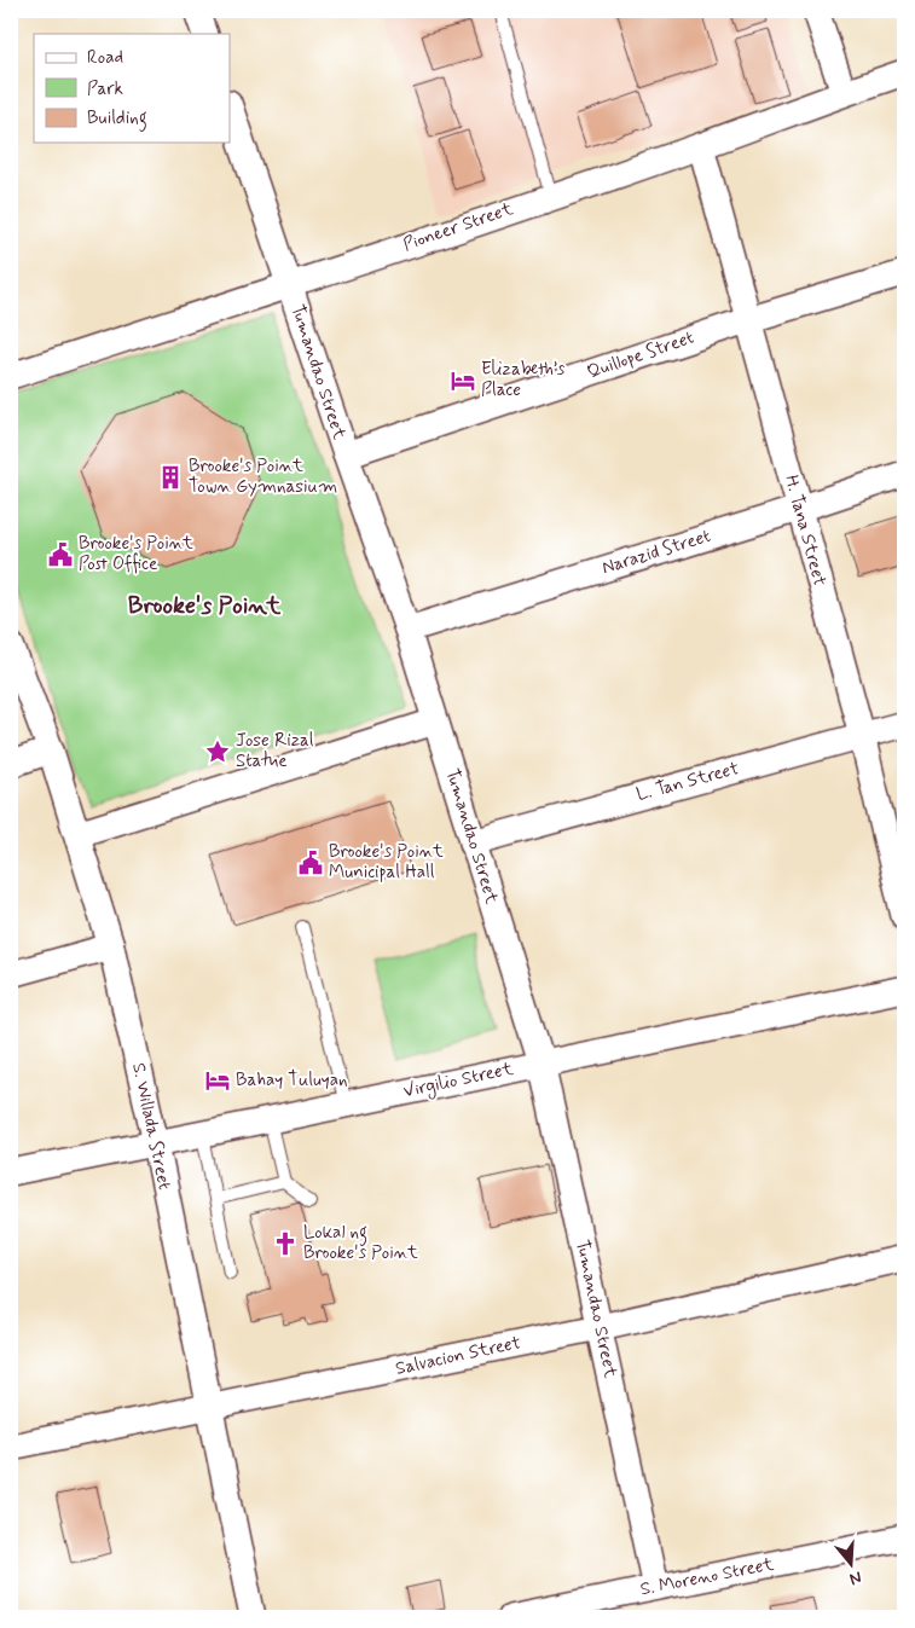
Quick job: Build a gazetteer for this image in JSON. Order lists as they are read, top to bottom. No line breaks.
{"streets":{"street":["Pioneer Street","Quillope Street","Tumandao Street","H. Tana Street","Narazid Street","L. Tan Street","Virgilio Street","S. Willada Street","Salvacion Street","S. Moreno Street"]},"crossings":[["Pioneer Street","Tumandao Street"],["Pioneer Street","H. Tana Street"],["Quillope Street","Tumandao Street"],["Quillope Street","H. Tana Street"],["Tumandao Street","Narazid Street"],["Tumandao Street","L. Tan Street"],["Tumandao Street","Virgilio Street"],["Tumandao Street","Salvacion Street"],["Tumandao Street","S. Moreno Street"],["H. Tana Street","Narazid Street"],["H. Tana Street","L. Tan Street"],["Virgilio Street","S. Willada Street"],["S. Willada Street","Salvacion Street"]],"districts":["Brooke's Point"],"places":{"hotel":["Elizabeth’s Place","Bahay Tuluyan"],"building":["Brooke's Point Town Gymnasium"],"public building":["Brooke's Point Post Office","Brooke's Point Municipal Hall"],"place":["Jose Rizal Statue"],"church":["Lokal ng Brooke's Point"]},"legend":["Road","Park","Building"],"north":"bottom"}
